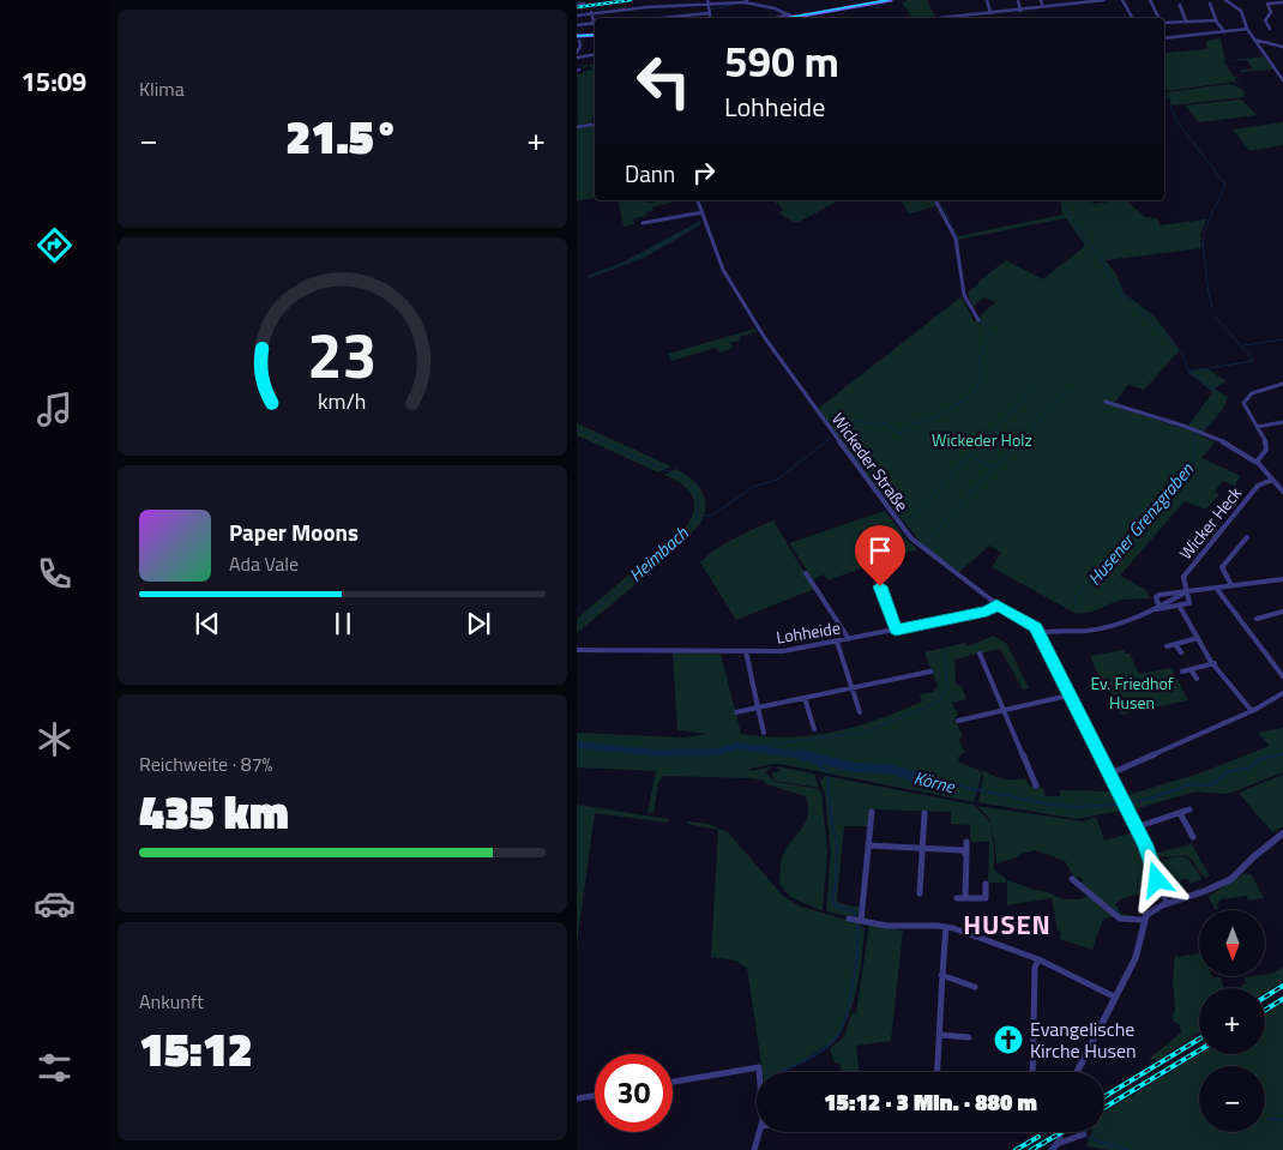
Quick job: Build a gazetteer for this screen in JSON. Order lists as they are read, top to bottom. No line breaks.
{"streets":{"street":["Wickeder Straße","Wicker Heck","Lohheide"]},"crossings":[["Wickeder Straße","Lohheide"]],"districts":["HUSEN"],"water":["Husener Grenzgraben","Heimbach","Körne"],"parks":["Wickeder Holz","Ev. Friedhof Husen"],"places":{"church":["Evangelische Kirche Husen"]},"north":"bottom","page":{"tabs":"15:09","tile":["Klima",["Reichweite · 87%","435 km"],["Ankunft","15:12"]],"turn":["590 m","Lohheide"],"heat":["−","21.5°","+"],"then":"Dann","song":["Paper Moons","Ada Vale"],"map_buttons":["+","−"],"limit":"30","trip":"15:12 · 3 Min. · 880 m","gauge":["23","km/h"]}}
